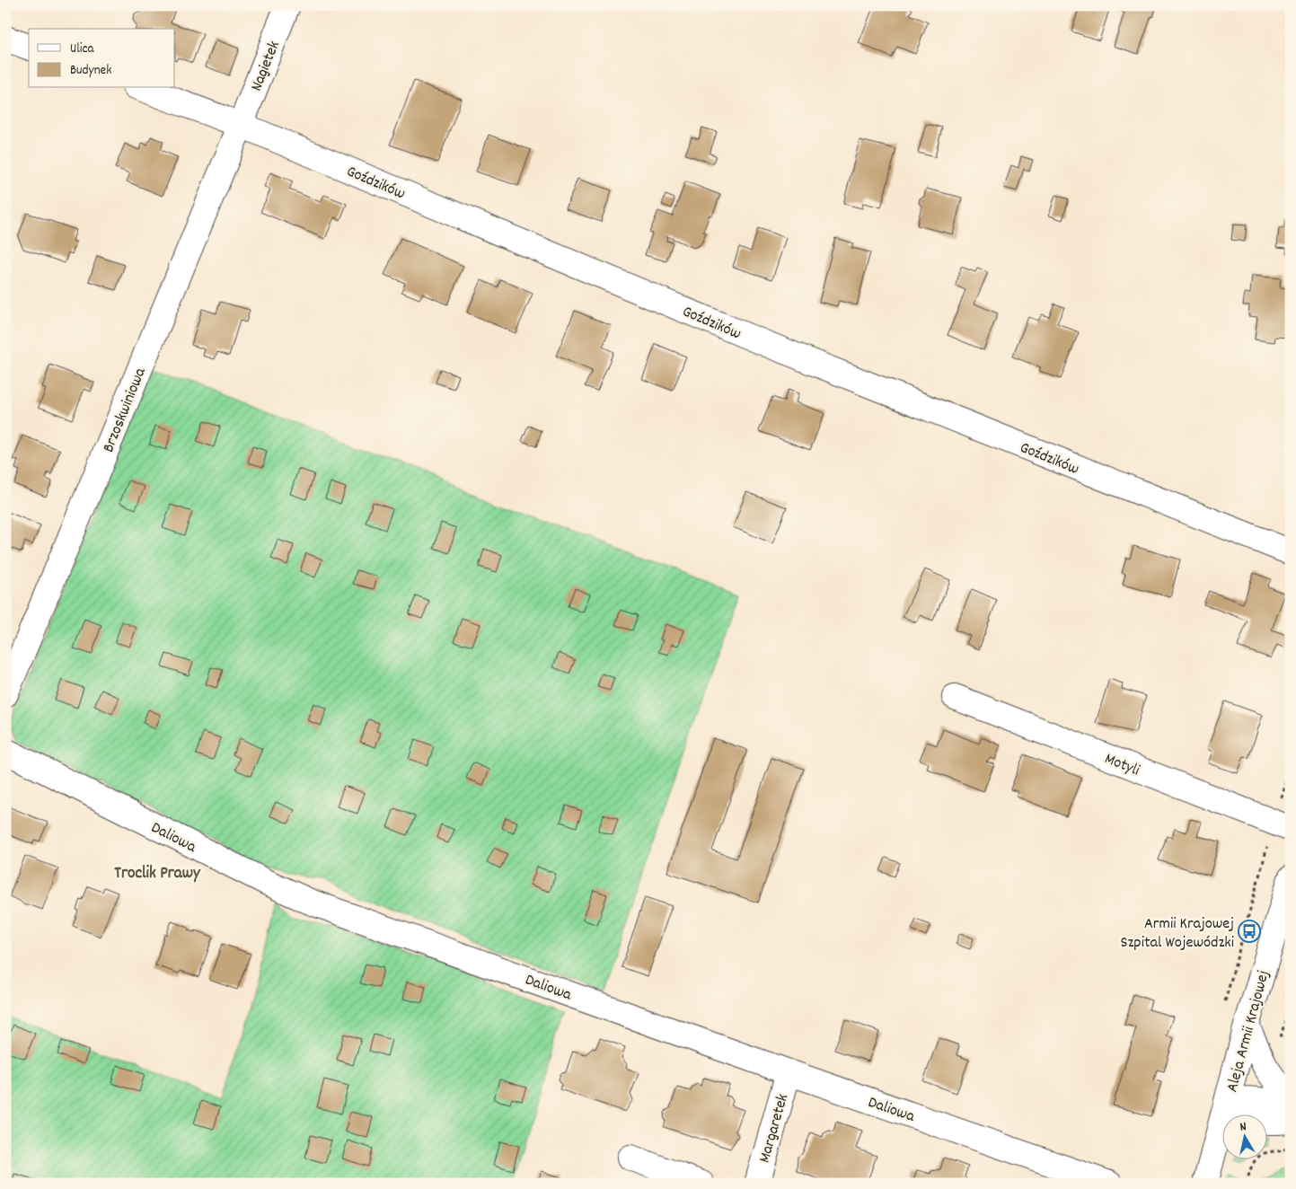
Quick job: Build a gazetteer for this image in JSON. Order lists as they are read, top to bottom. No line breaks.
{"streets":{"street":["Nagietek","Goździków","Brzoskwiniowa","Motyli","Daliowa","Aleja Armii Krajowej","Margaretek"]},"crossings":[["Nagietek","Goździków"],["Nagietek","Brzoskwiniowa"],["Goździków","Brzoskwiniowa"],["Daliowa","Margaretek"]],"districts":["Troclik Prawy"],"places":{"bus stop":["Armii Krajowej Szpital Wojewódzki"]},"legend":["Ulica","Budynek"],"north":"top"}
